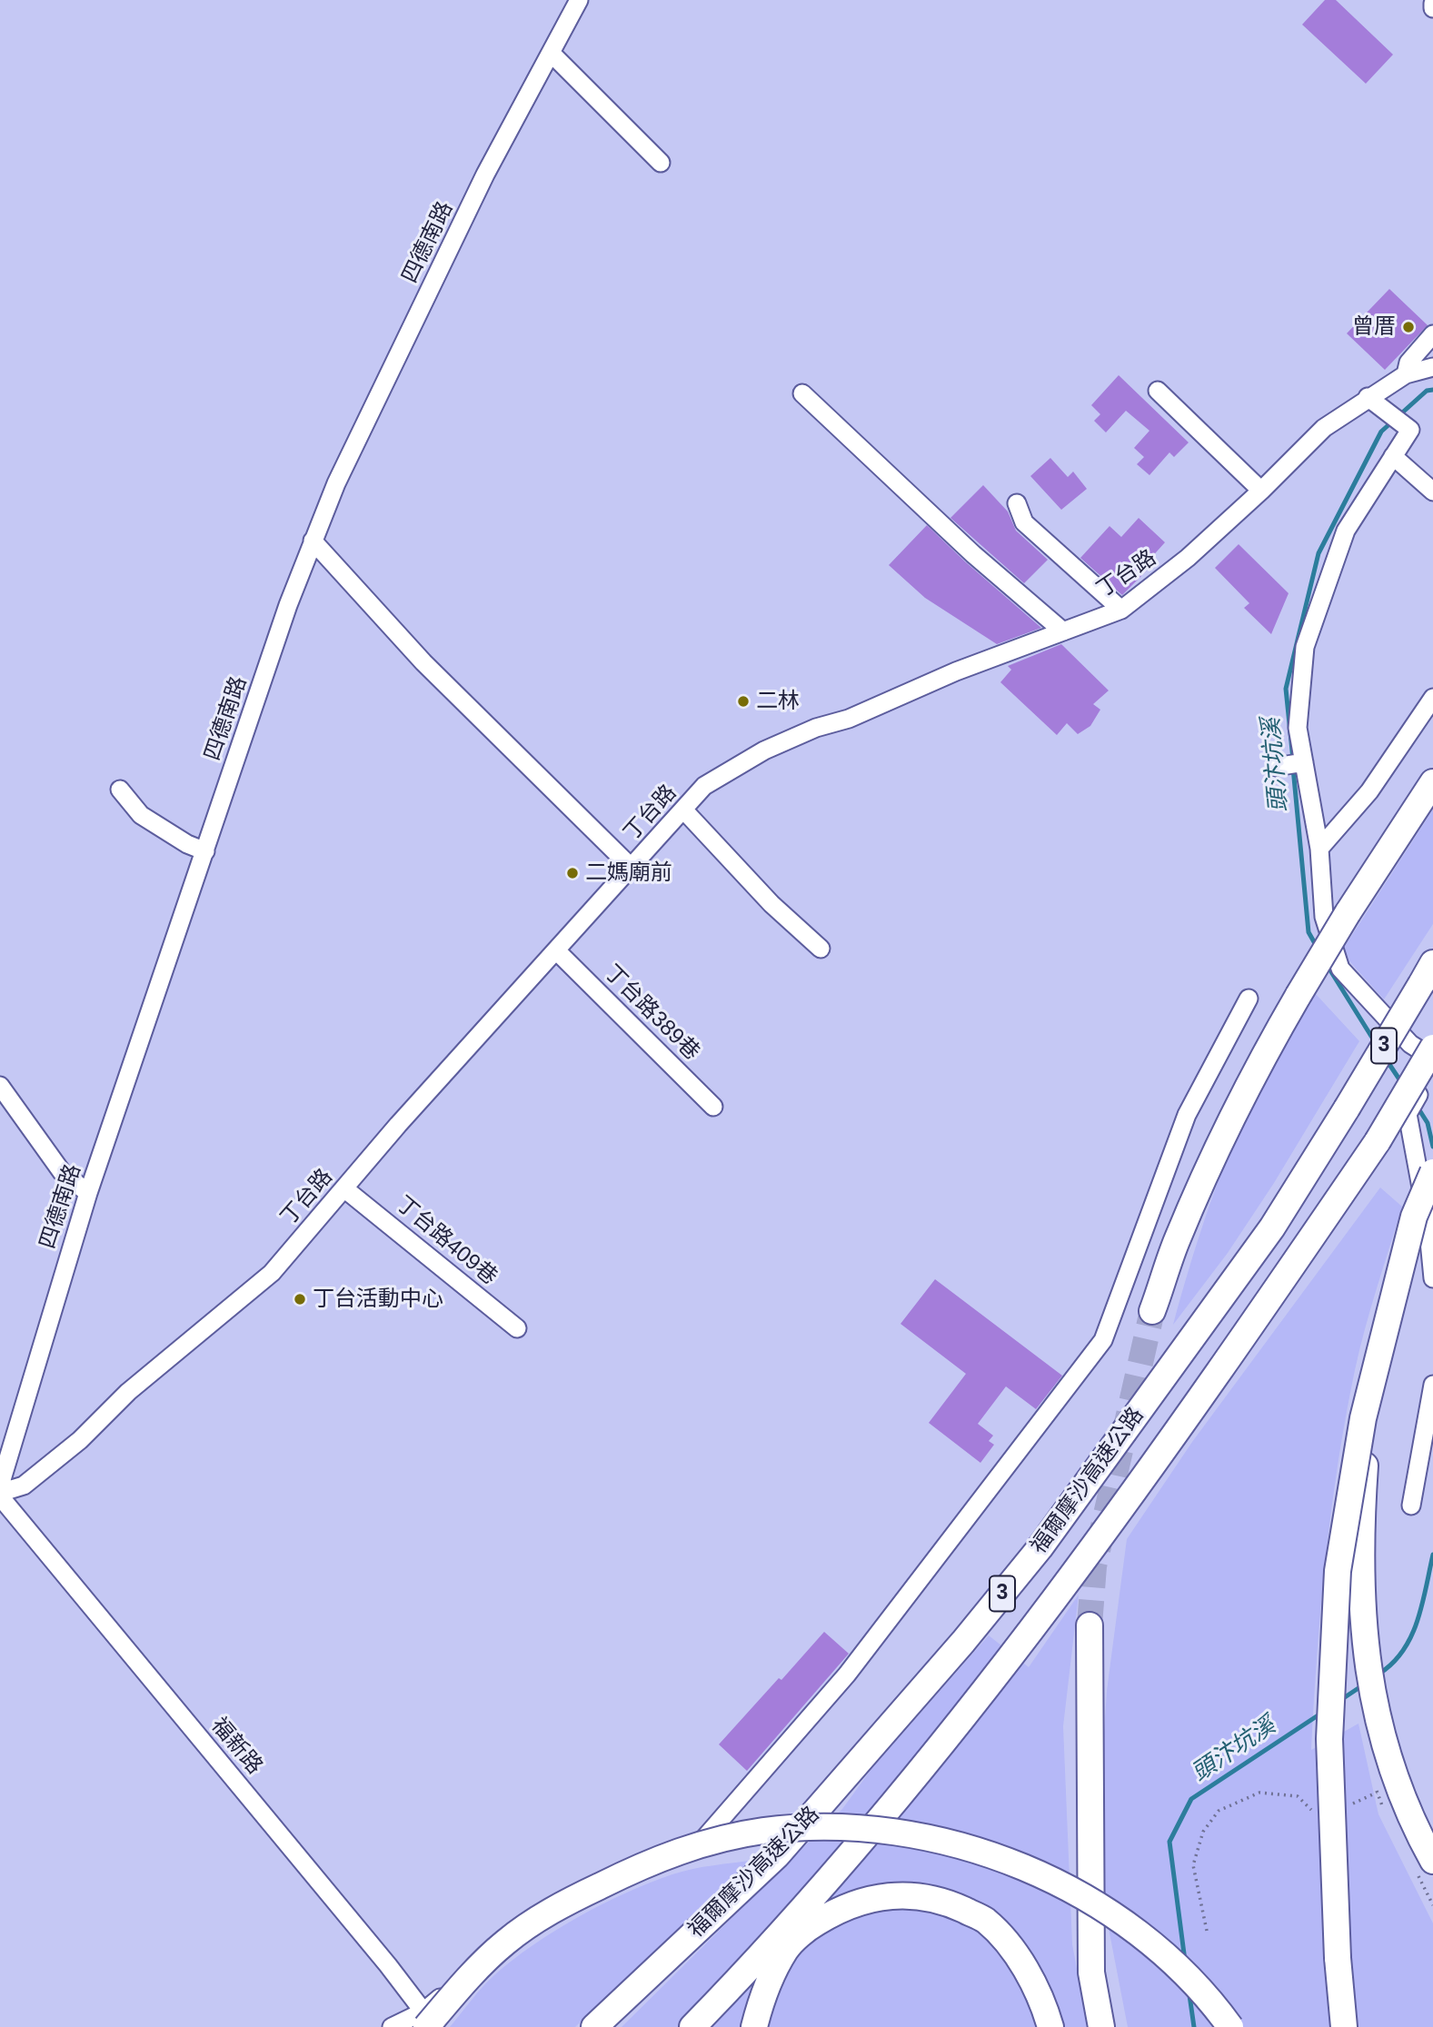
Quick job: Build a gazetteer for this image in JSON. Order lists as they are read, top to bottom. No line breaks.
{"streets":{"highway":["3","福爾摩沙高速公路"],"street":["四德南路","丁台路","丁台路389巷","丁台路409巷","福新路"]},"crossings":[["丁台路","丁台路389巷"],["丁台路","丁台路409巷"],["丁台路","福新路"]],"water":["頭汴坑溪"],"places":["曾厝","二林","二媽廟前","丁台活動中心"]}
